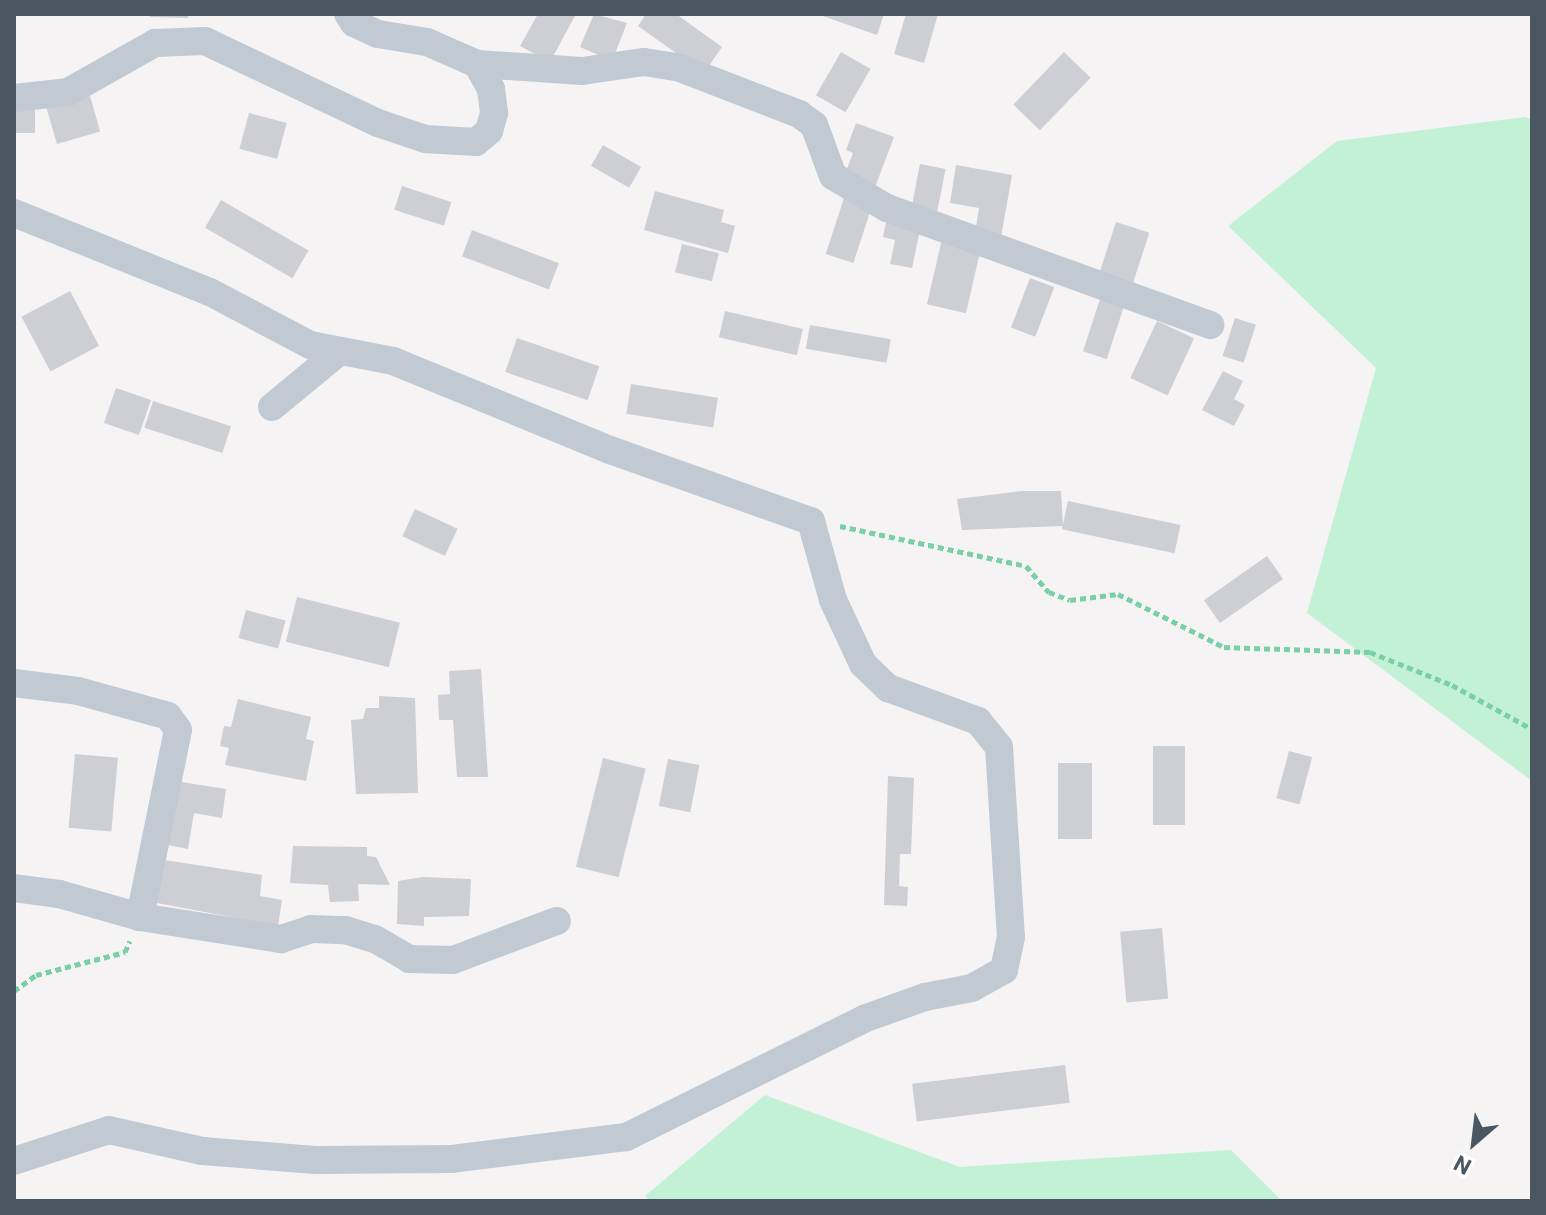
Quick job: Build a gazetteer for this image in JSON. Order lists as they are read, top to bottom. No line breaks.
{"north":"bottom left"}
